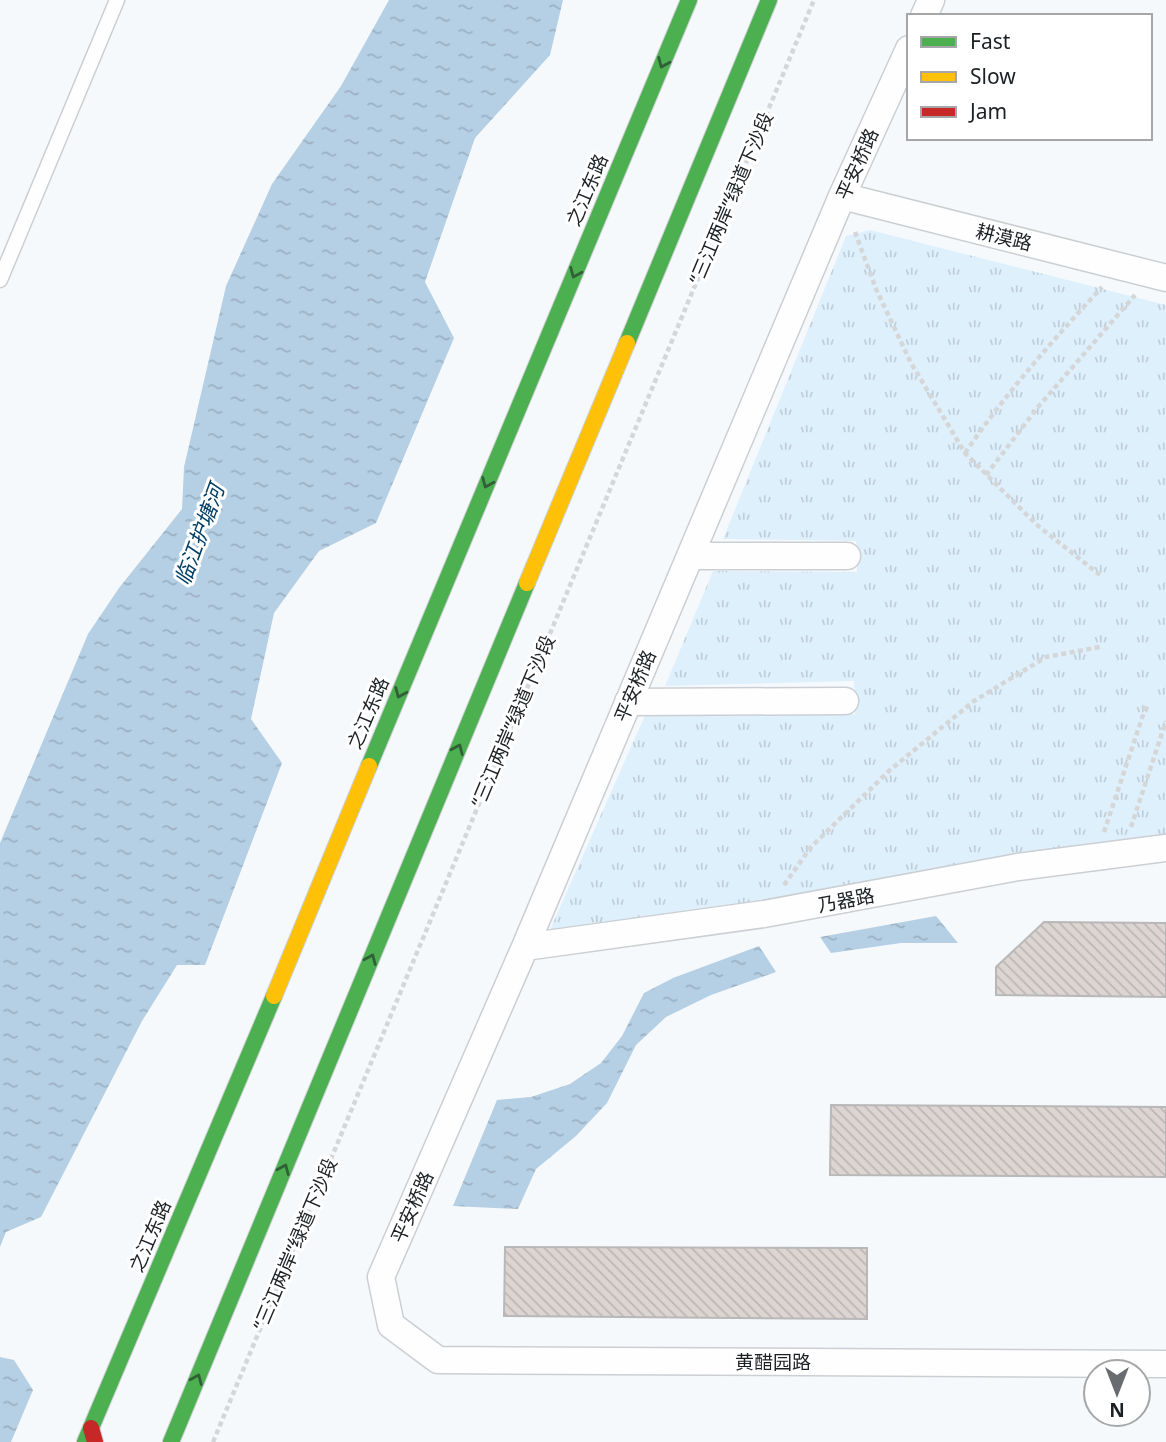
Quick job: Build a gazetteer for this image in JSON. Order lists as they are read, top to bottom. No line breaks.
{"streets":{"main road":["之江东路"],"street":["平安桥路","耕漠路","乃器路","黄醋园路"],"path":["“三江两岸”绿道下沙段"]},"crossings":[["平安桥路","耕漠路"],["平安桥路","乃器路"],["平安桥路","黄醋园路"]],"water":["临江护塘河"],"legend":["Fast","Slow","Jam"],"north":"bottom"}
